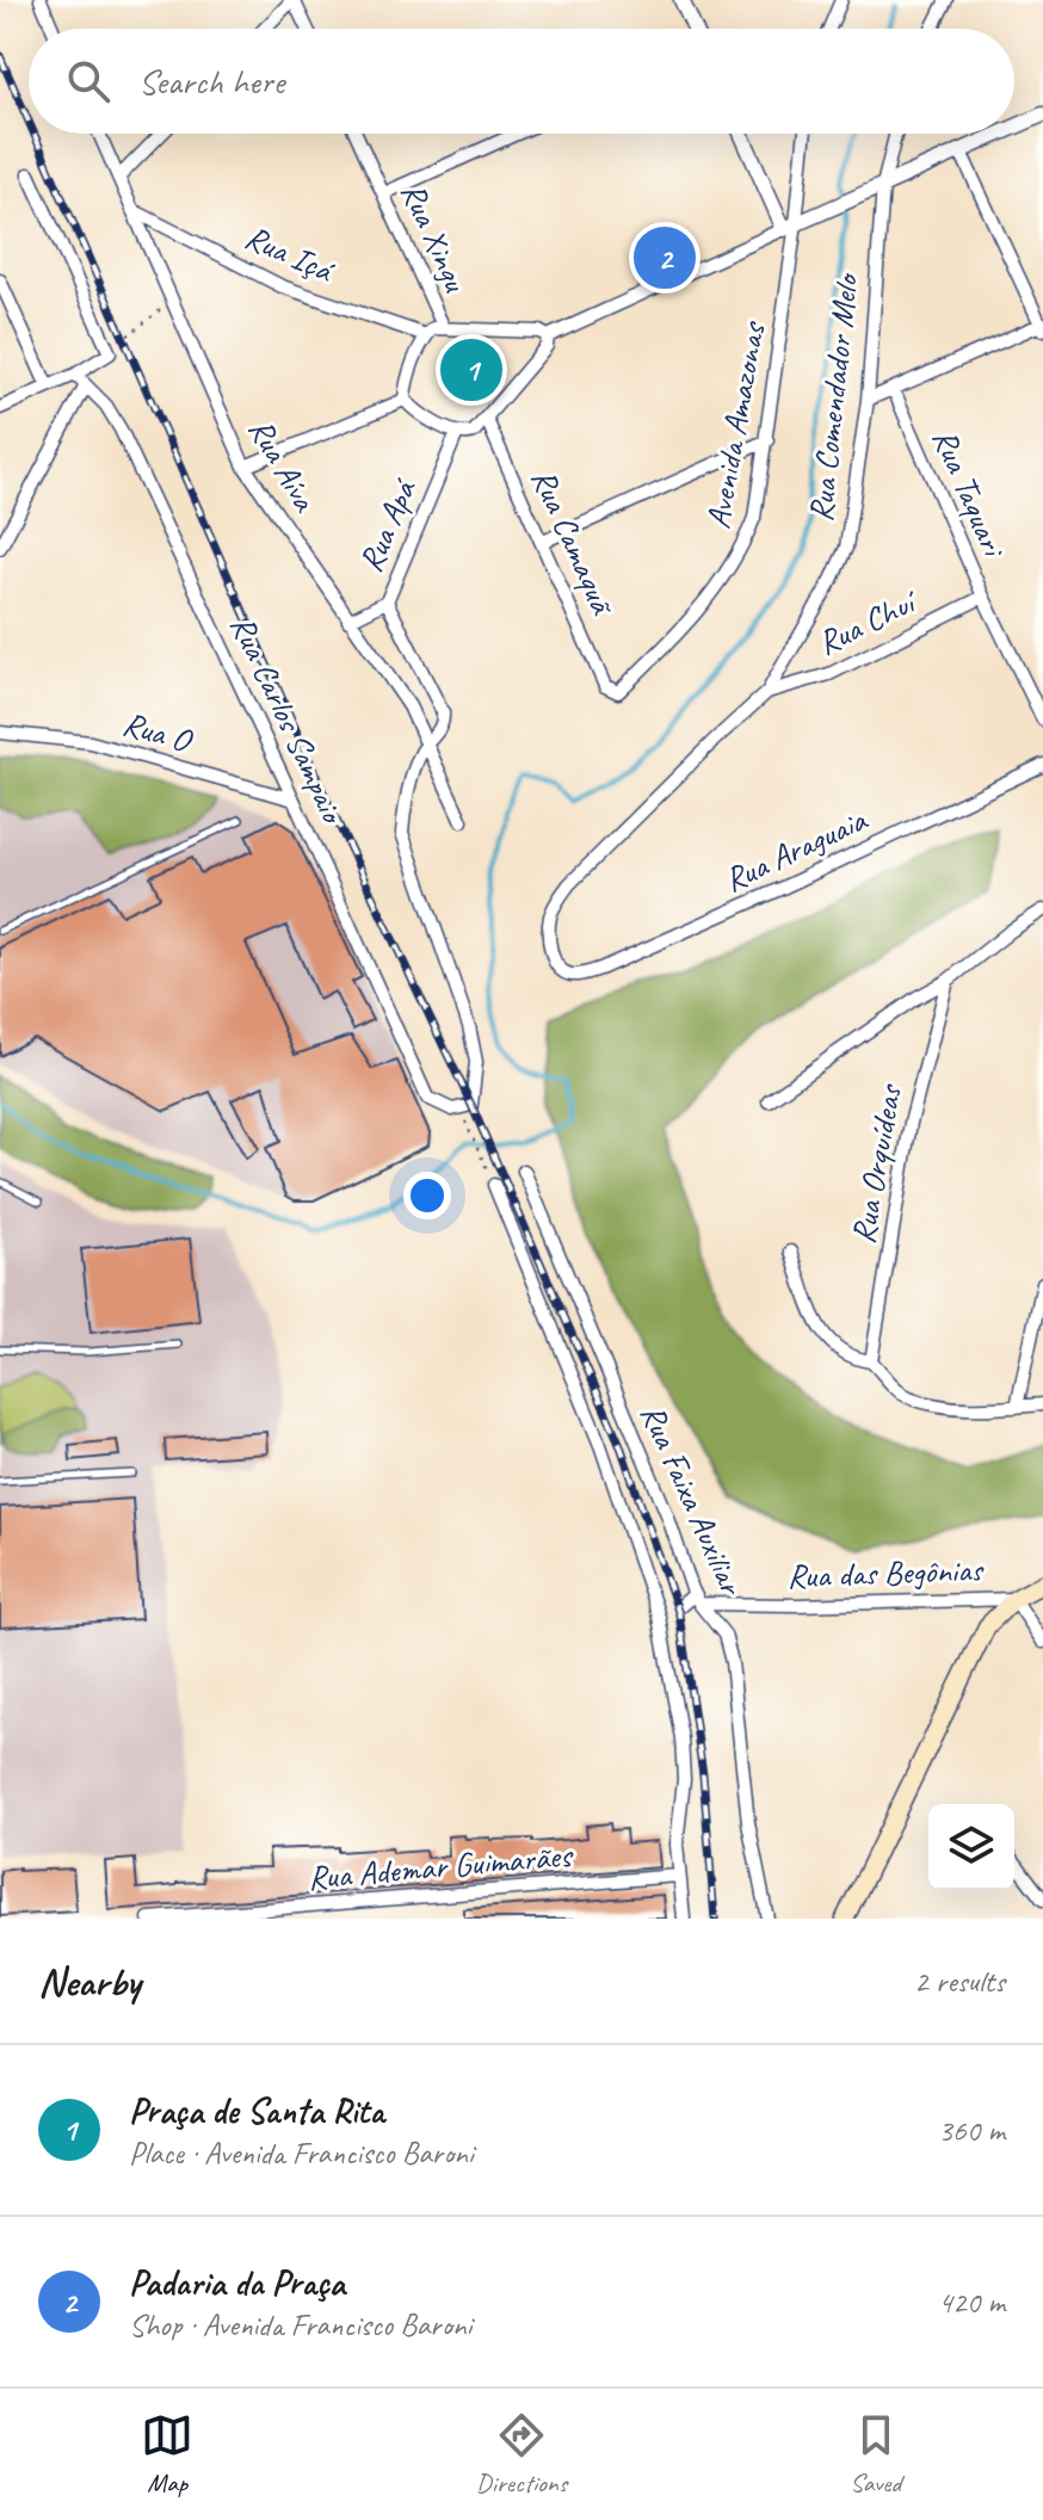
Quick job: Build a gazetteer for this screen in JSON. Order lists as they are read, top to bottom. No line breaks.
{"streets":{"street":["Rua Xingu","Rua Içá","Rua Comendador Melo","Avenida Amazonas","Rua Aíva","Rua Taquari","Rua Apá","Rua Camaquã","Rua Chuí","Rua Carlos Sampaio","Rua O","Rua Araguaia","Rua Orquídeas","Rua Faixa Auxiliar","Rua das Begônias","Rua Ademar Guimarães"]},"crossings":[["Rua Içá","Rua Aíva"],["Rua Comendador Melo","Rua Chuí"],["Rua Comendador Melo","Rua Araguaia"],["Avenida Amazonas","Rua Camaquã"],["Rua Aíva","Rua Apá"],["Rua Taquari","Rua Chuí"],["Rua Carlos Sampaio","Rua O"],["Rua Faixa Auxiliar","Rua das Begônias"]],"page":{"search":"Search here","pins":["2","1"],"heading":["Nearby","2 results"],"list":[{"mark":"1","name":"Praça de Santa Rita","note":"Place · Avenida Francisco Baroni","value":"360 m"},{"mark":"2","name":"Padaria da Praça","note":"Shop · Avenida Francisco Baroni","value":"420 m"}],"nav":["Map","Directions","Saved"]}}
